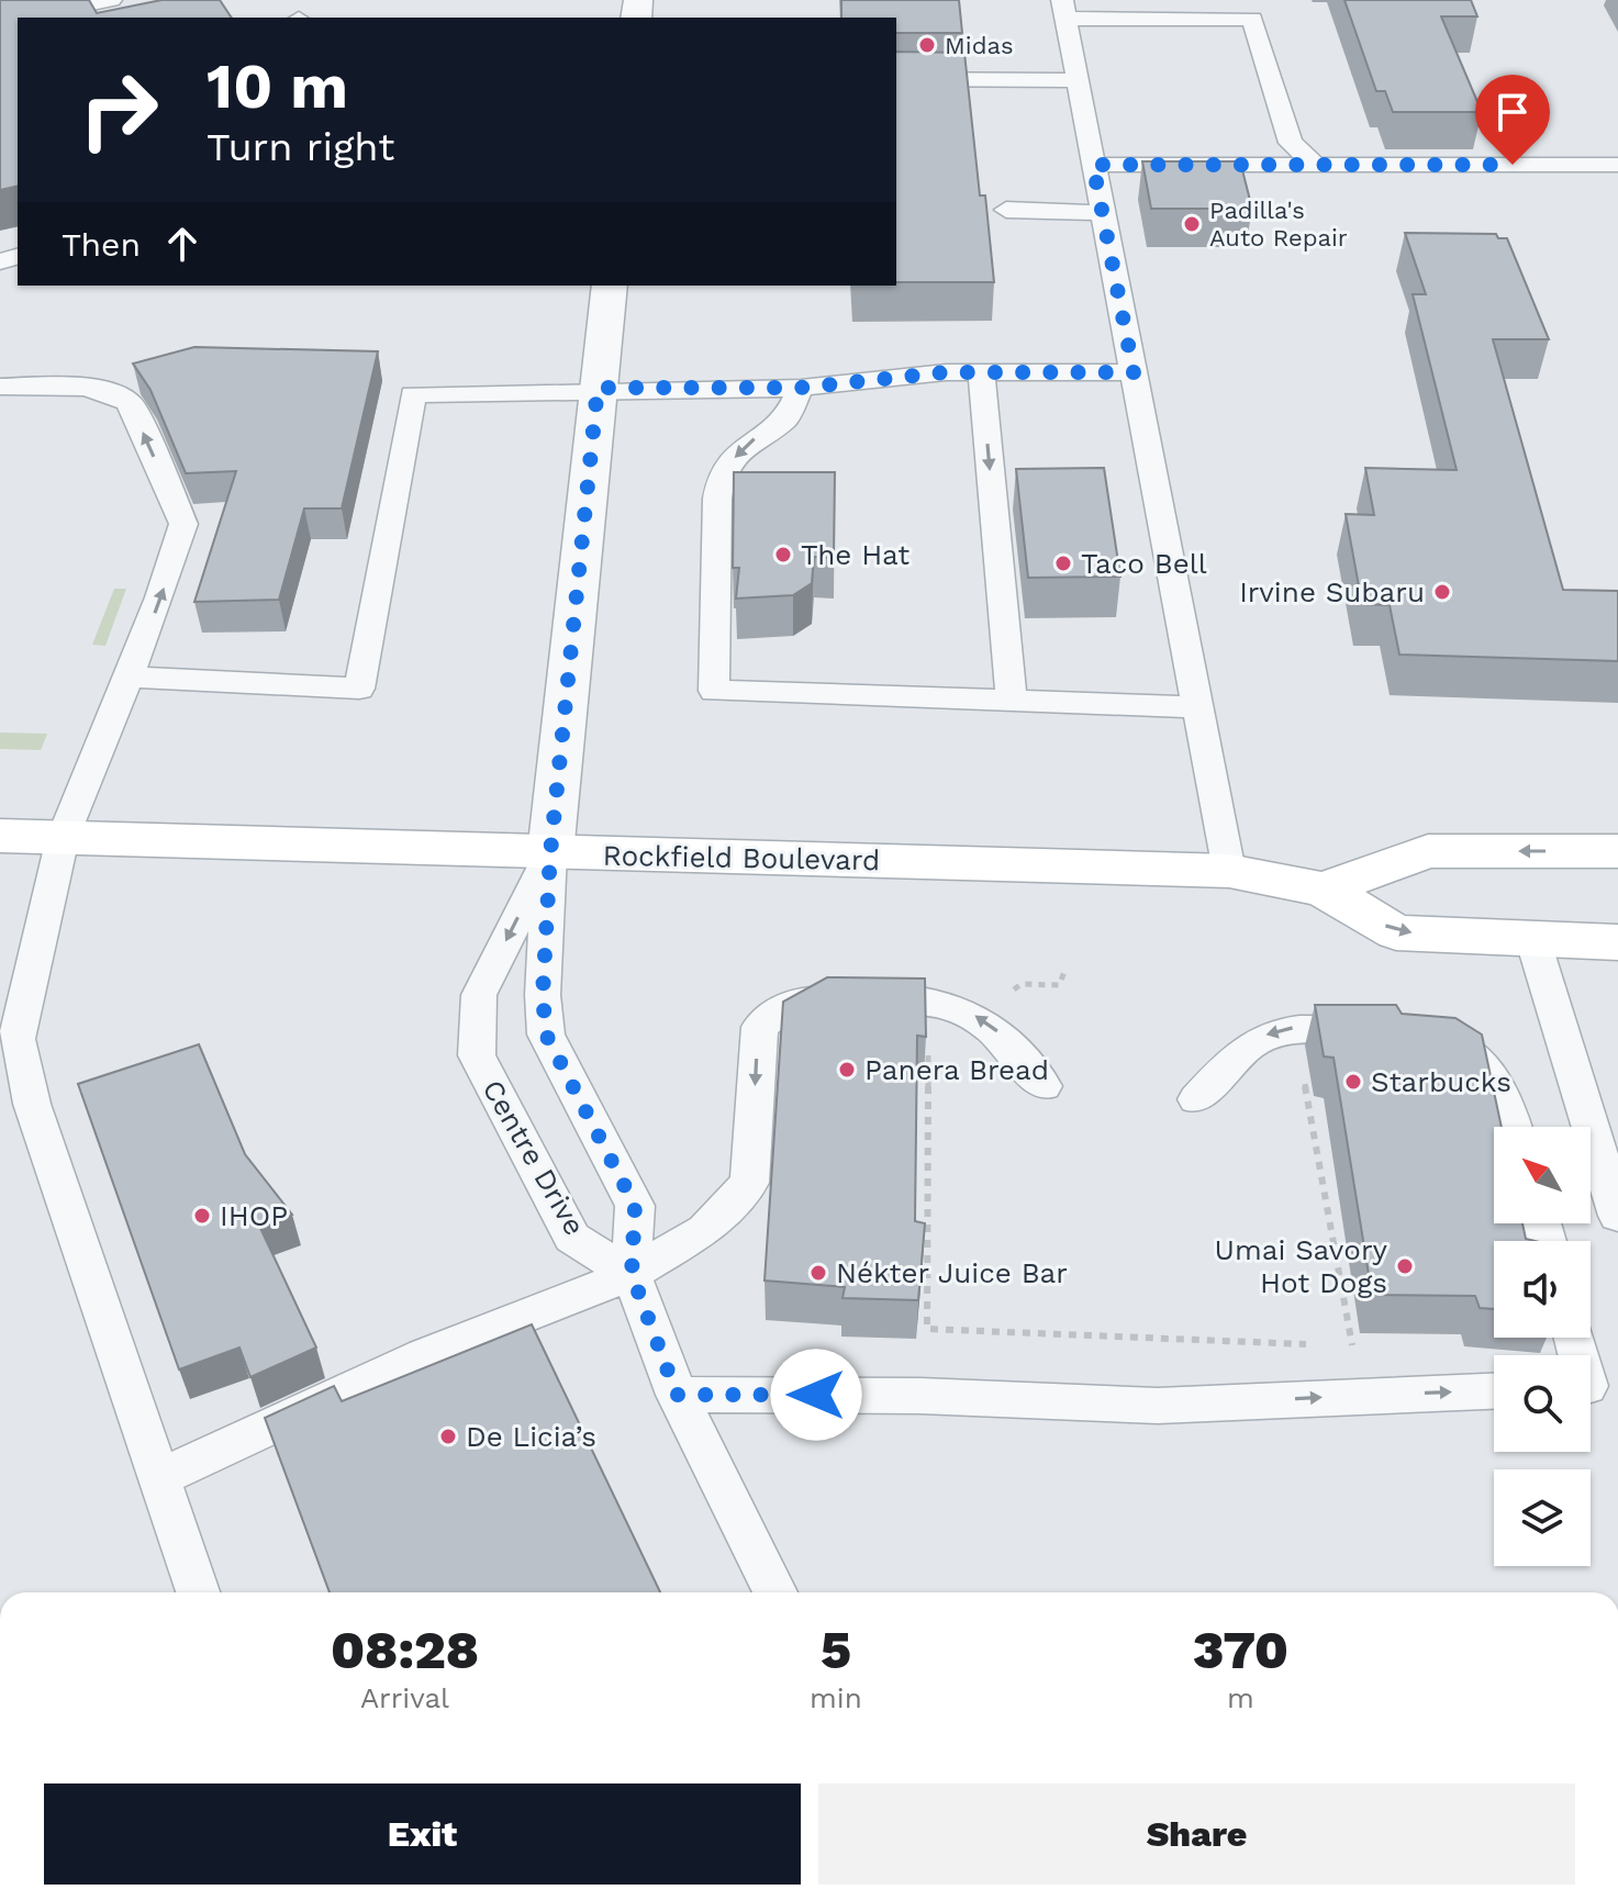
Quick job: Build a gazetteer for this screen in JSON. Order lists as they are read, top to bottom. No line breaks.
{"streets":{"main road":["Rockfield Boulevard"],"street":["Centre Drive"]},"crossings":[["Rockfield Boulevard","Centre Drive"]],"places":["Midas","Padilla's Auto Repair","The Hat","Taco Bell","Irvine Subaru","Panera Bread","Starbucks","IHOP","Umai Savory Hot Dogs","Nékter Juice Bar","De Licia’s"],"north":"top left","page":{"turn":["10 m","Turn right"],"then":"Then","eta":["08:28","Arrival","5","min","370","m"],"buttons":["Exit","Share"]}}
